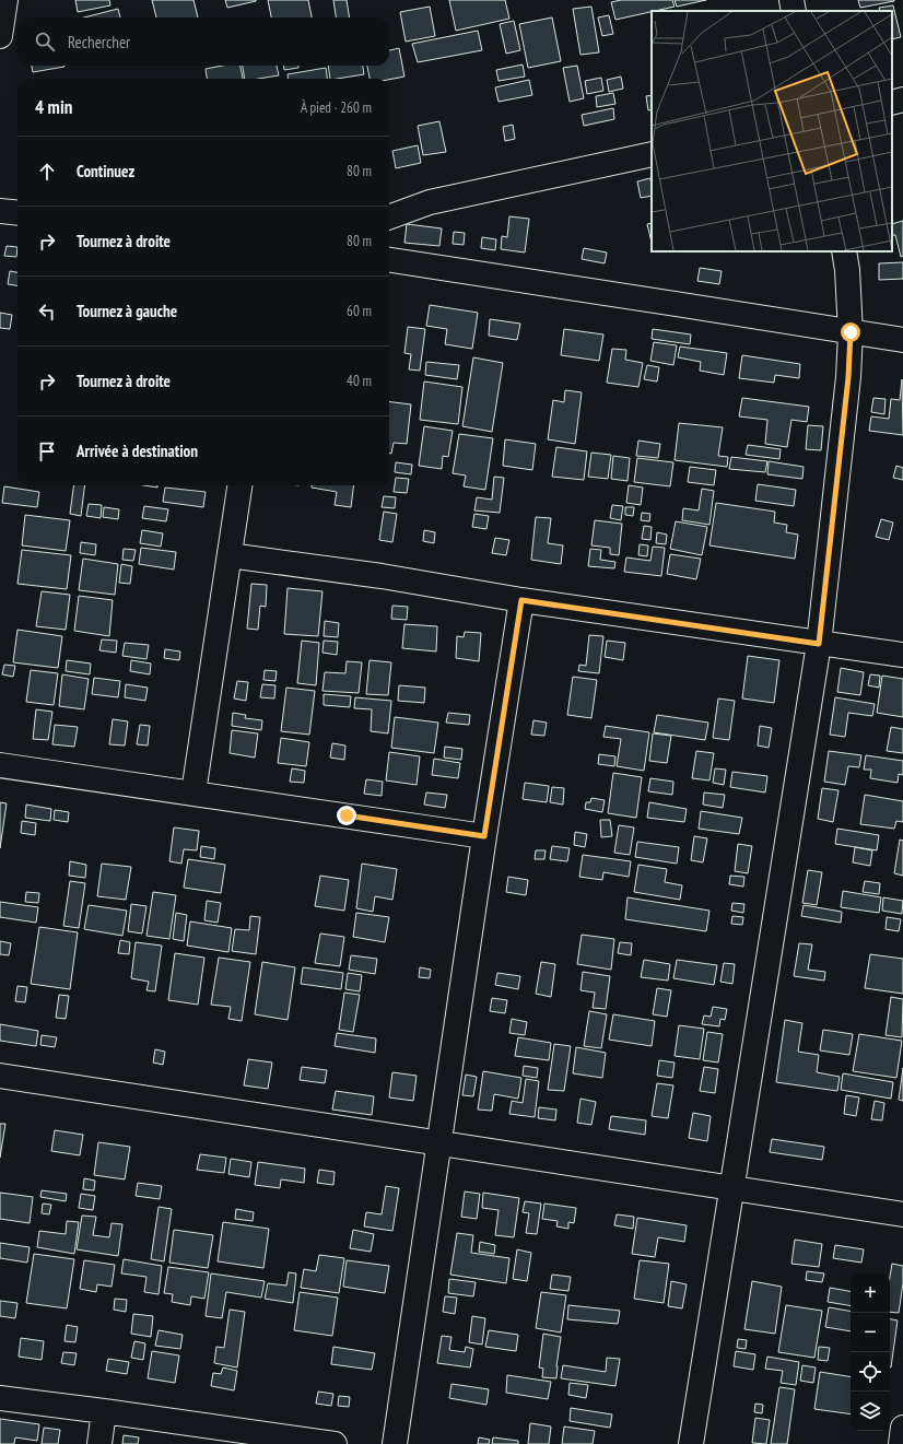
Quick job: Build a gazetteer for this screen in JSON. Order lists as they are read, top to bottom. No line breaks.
{"page":{"search":"Rechercher","heading":["4 min","À pied · 260 m"],"list":[["Continuez","80 m"],["Tournez à droite","80 m"],["Tournez à gauche","60 m"],["Tournez à droite","40 m"],"Arrivée à destination"],"map_buttons":["+","−"]}}
